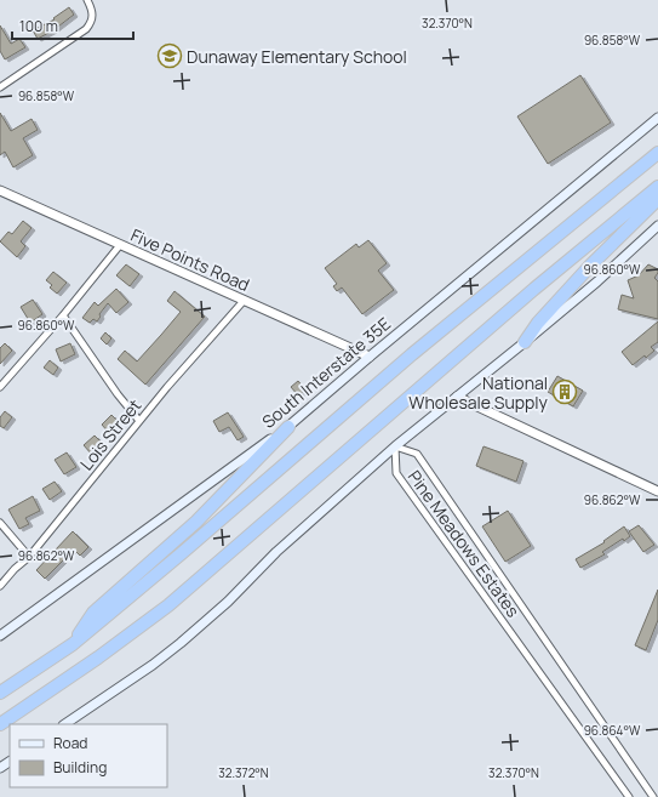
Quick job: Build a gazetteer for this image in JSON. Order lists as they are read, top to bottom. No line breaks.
{"streets":{"main road":["South Interstate 35E"],"street":["Five Points Road","Lois Street","Pine Meadows Estates"]},"crossings":[["Five Points Road","South Interstate 35E"],["Five Points Road","Lois Street"]],"places":{"school or university":["Dunaway Elementary School"],"building":["National Wholesale Supply"]},"legend":["Road","Building"],"scale_bar":"100 m","coordinates":["32.370°N","96.858°W","96.860°W","96.862°W","96.864°W","32.372°N"]}
